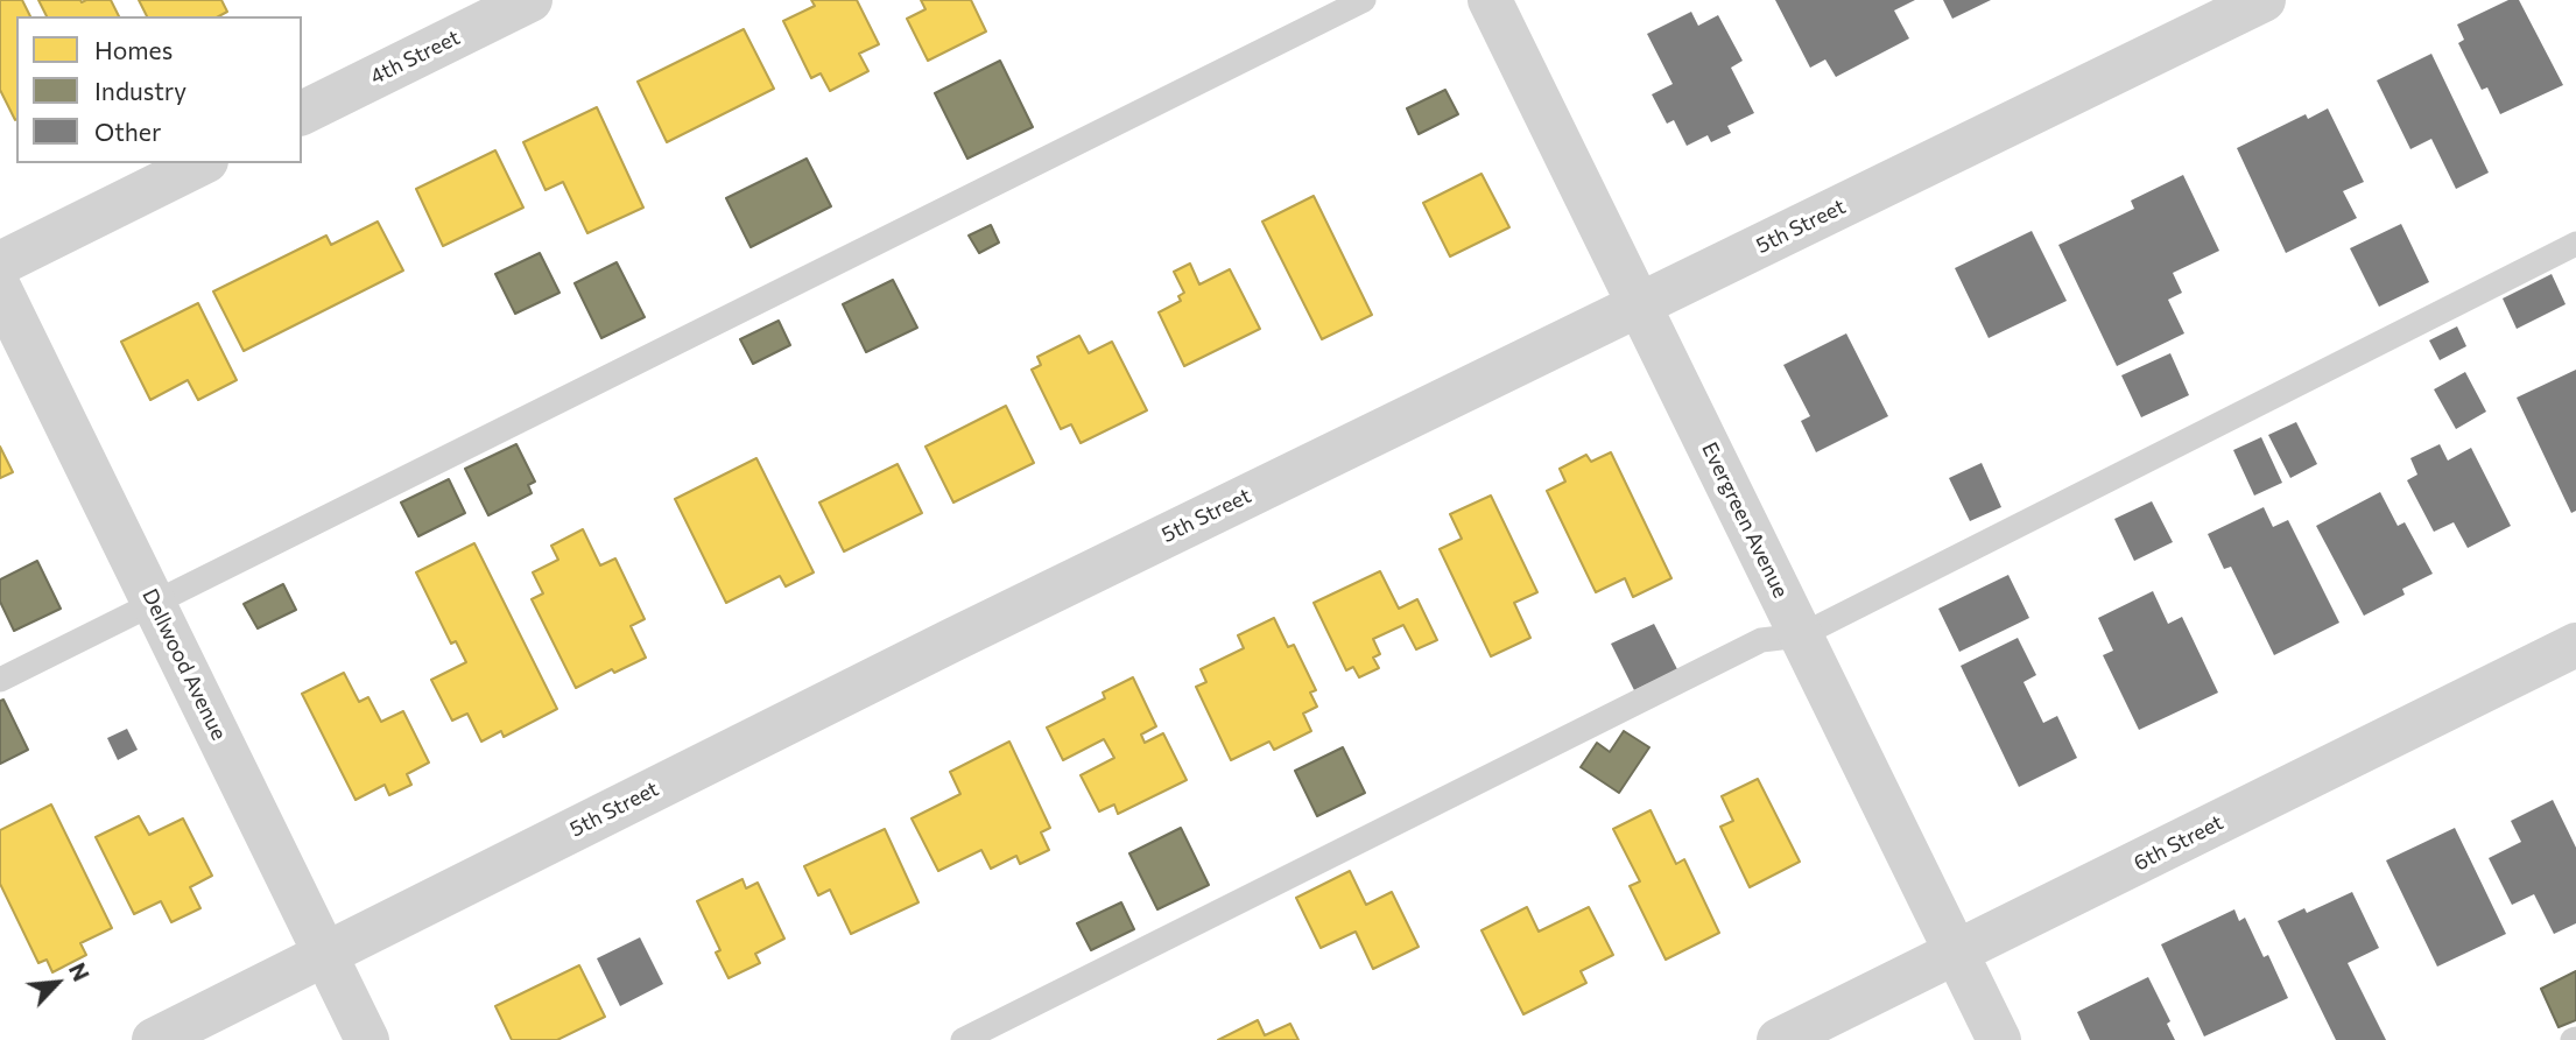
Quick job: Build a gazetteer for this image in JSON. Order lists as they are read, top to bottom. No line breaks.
{"streets":{"street":["4th Street","5th Street","Evergreen Avenue","Dellwood Avenue","6th Street"]},"crossings":[["5th Street","Evergreen Avenue"],["5th Street","Dellwood Avenue"],["Evergreen Avenue","6th Street"]],"legend":["Homes","Industry","Other"],"north":"top right"}
